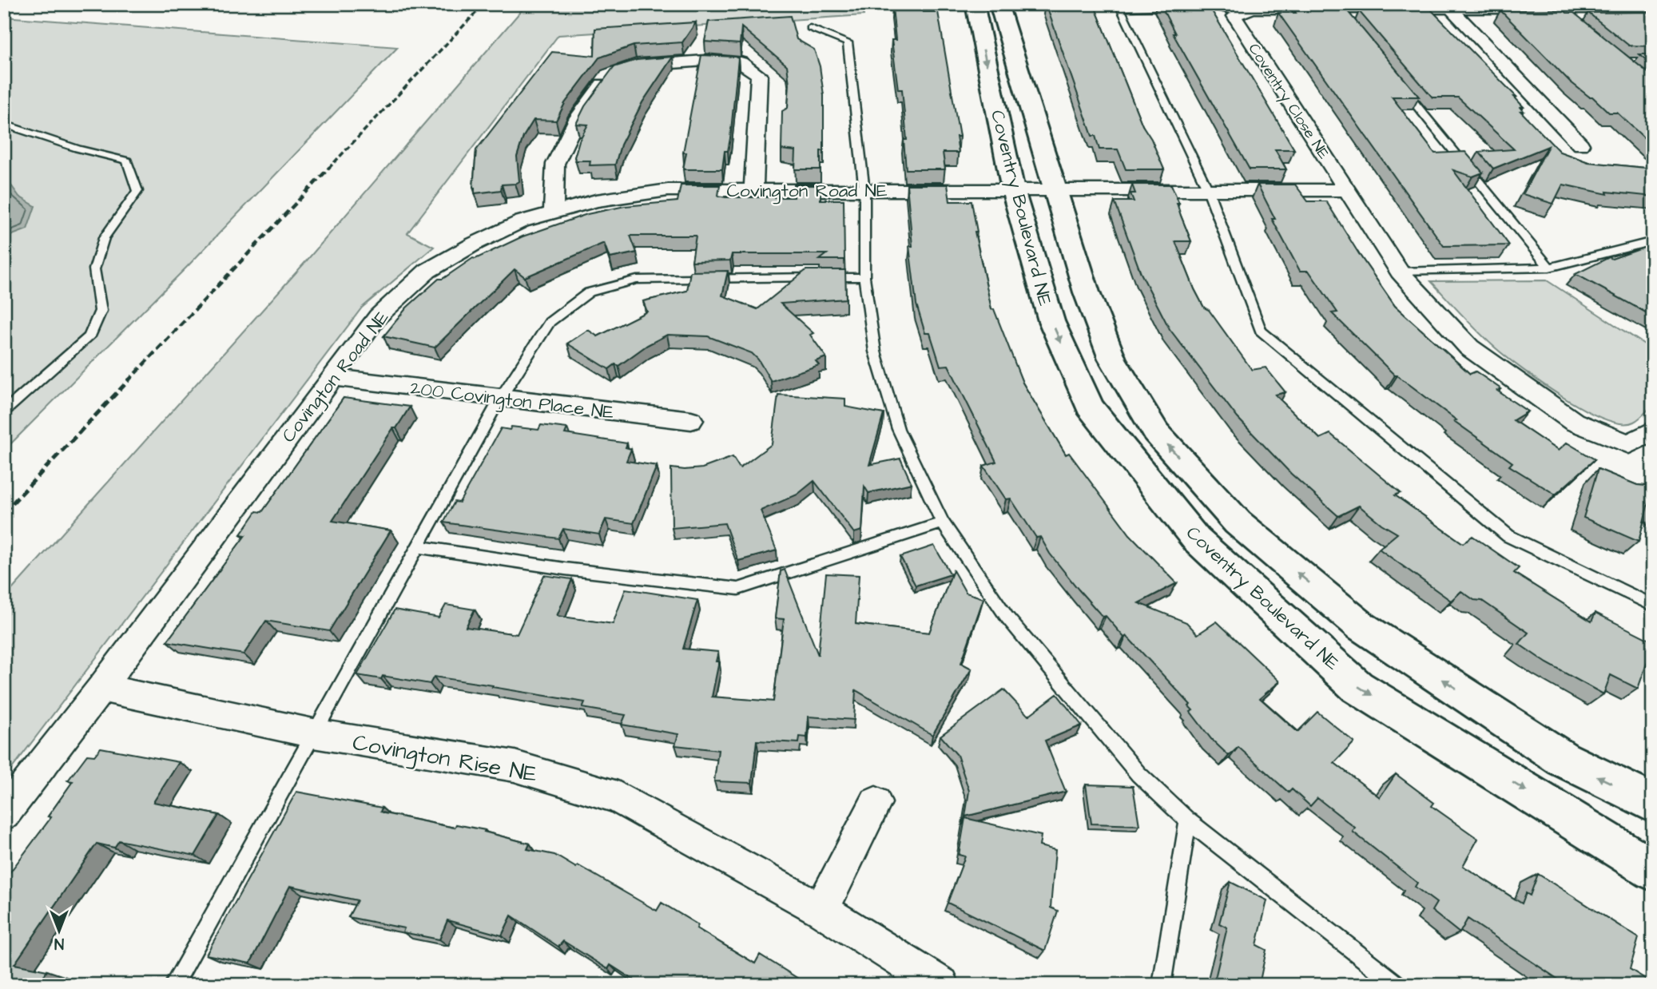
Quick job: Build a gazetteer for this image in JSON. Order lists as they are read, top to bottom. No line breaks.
{"streets":{"street":["Coventry Close NE","Covington Road NE","Coventry Boulevard NE","200 Covington Place NE","Covington Rise NE"]},"crossings":[["Coventry Close NE","Covington Road NE"],["Covington Road NE","Coventry Boulevard NE"],["Covington Road NE","200 Covington Place NE"],["Covington Road NE","Covington Rise NE"]],"north":"bottom"}
